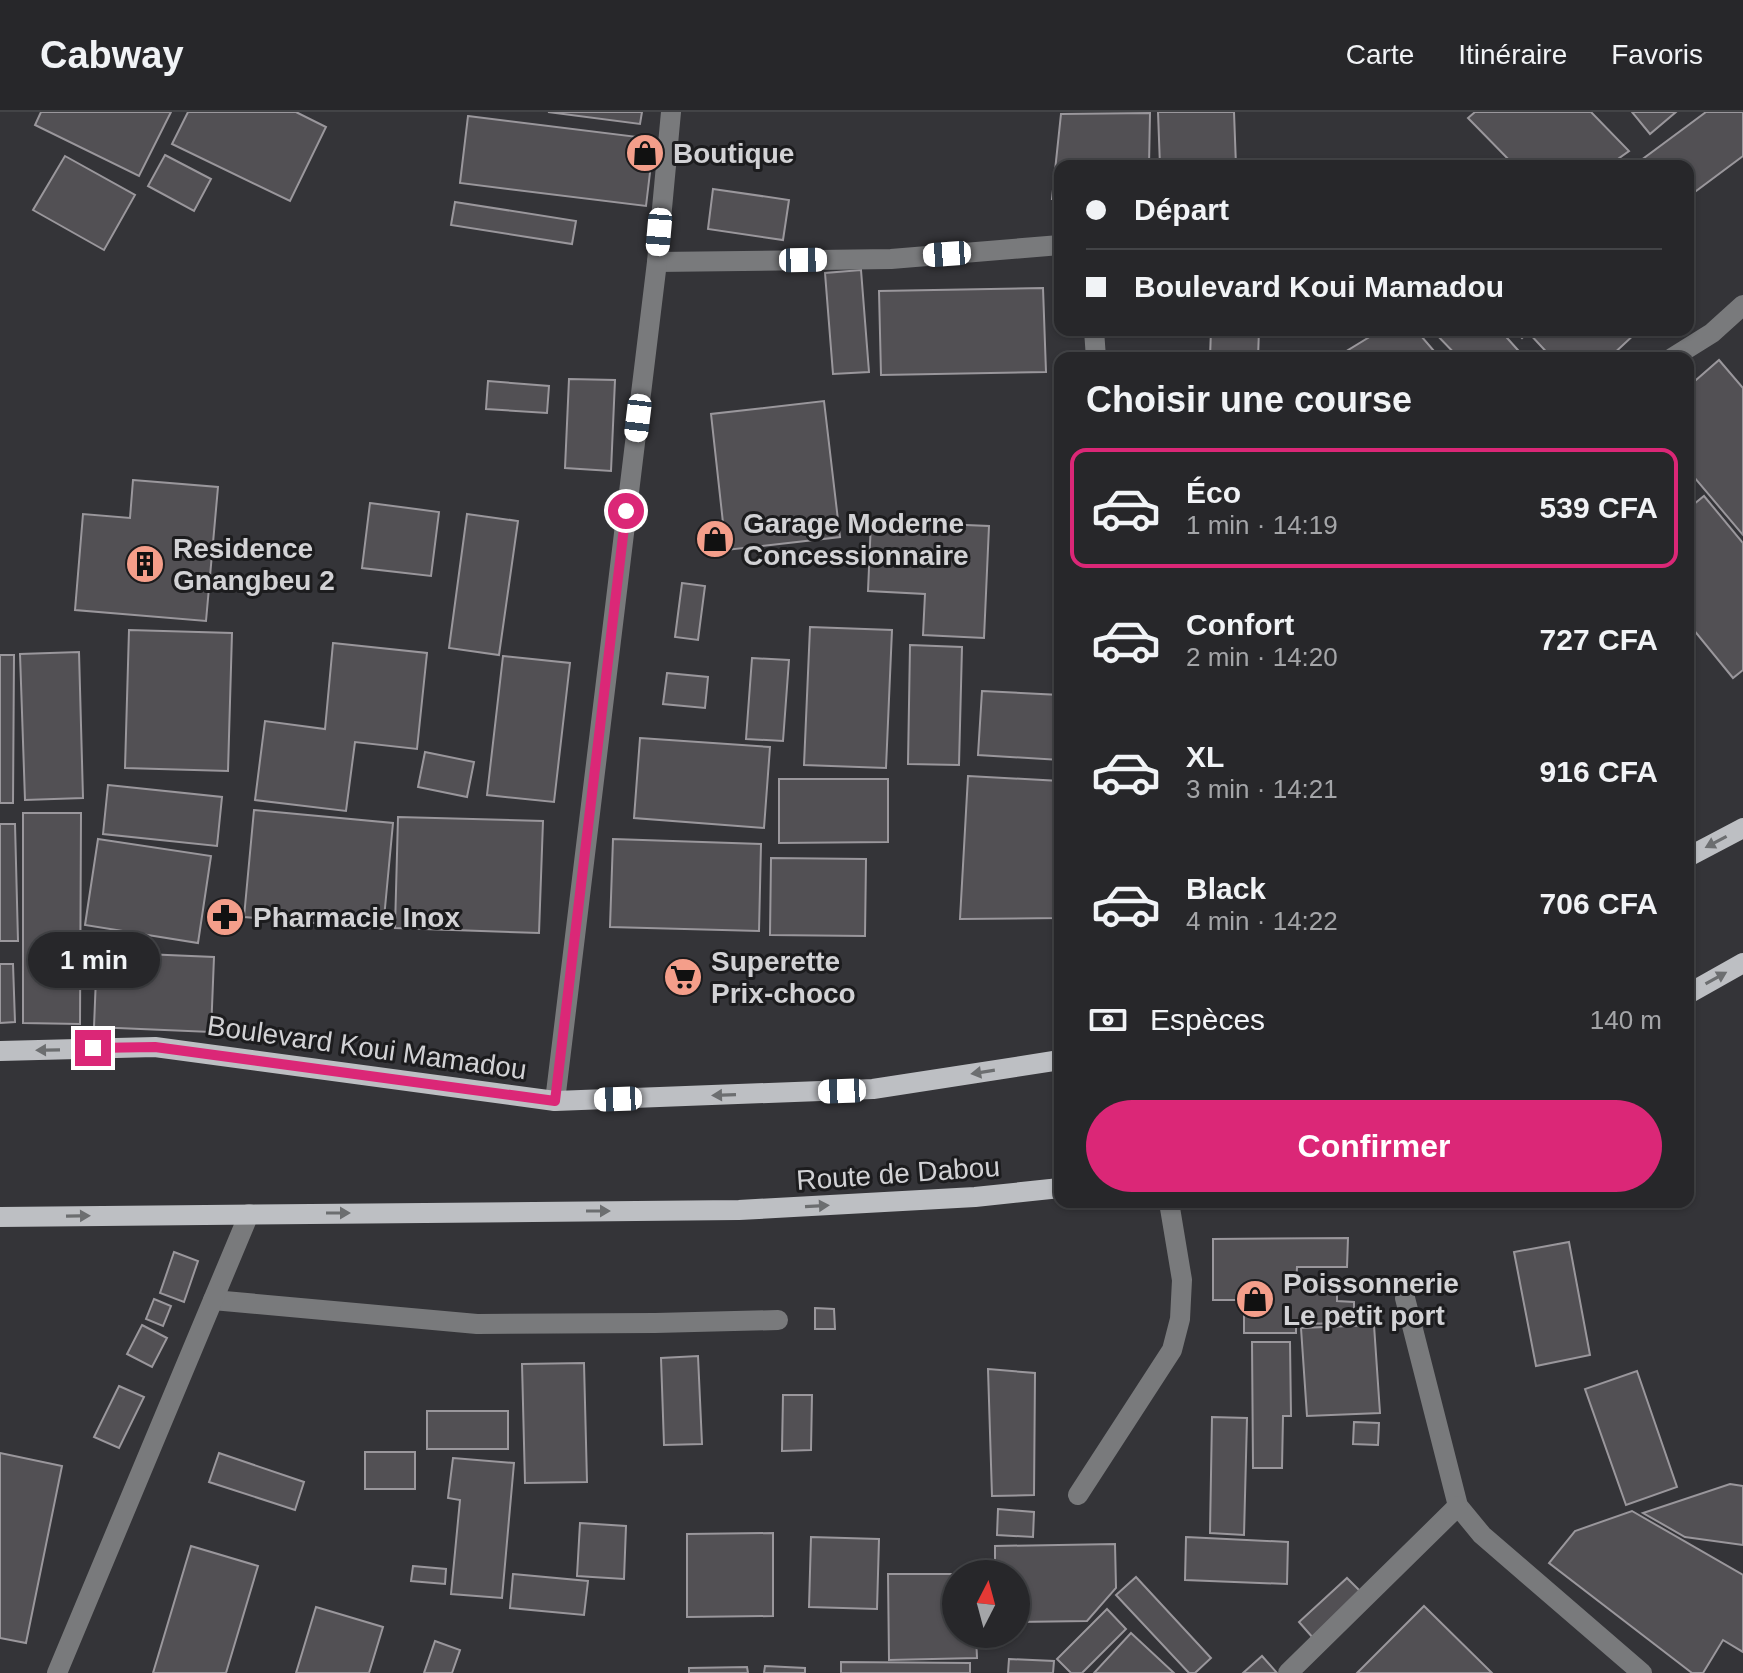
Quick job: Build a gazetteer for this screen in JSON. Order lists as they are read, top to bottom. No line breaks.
{"streets":{"main road":["Boulevard Koui Mamadou","Route de Dabou"]},"one_way":["Boulevard Koui Mamadou","Route de Dabou"],"places":{"shop":["Boutique","Garage Moderne Concessionnaire","Poissonnerie Le petit port"],"building":["Residence Gnangbeu 2"],"pharmacy":["Pharmacie Inox"],"supermarket":["Superette Prix-choco"]},"north":"top","page":{"header":"Cabway","nav":["Carte","Itinéraire","Favoris"],"banner":["Départ","Boulevard Koui Mamadou"],"heading":"Choisir une course","list":[{"name":"Éco","note":"1 min · 14:19","value":"539 CFA"},{"name":"Confort","note":"2 min · 14:20","value":"727 CFA"},{"name":"XL","note":"3 min · 14:21","value":"916 CFA"},{"name":"Black","note":"4 min · 14:22","value":"706 CFA"}],"bubble":"1 min","pay":["Espèces","140 m"],"buttons":"Confirmer"}}
